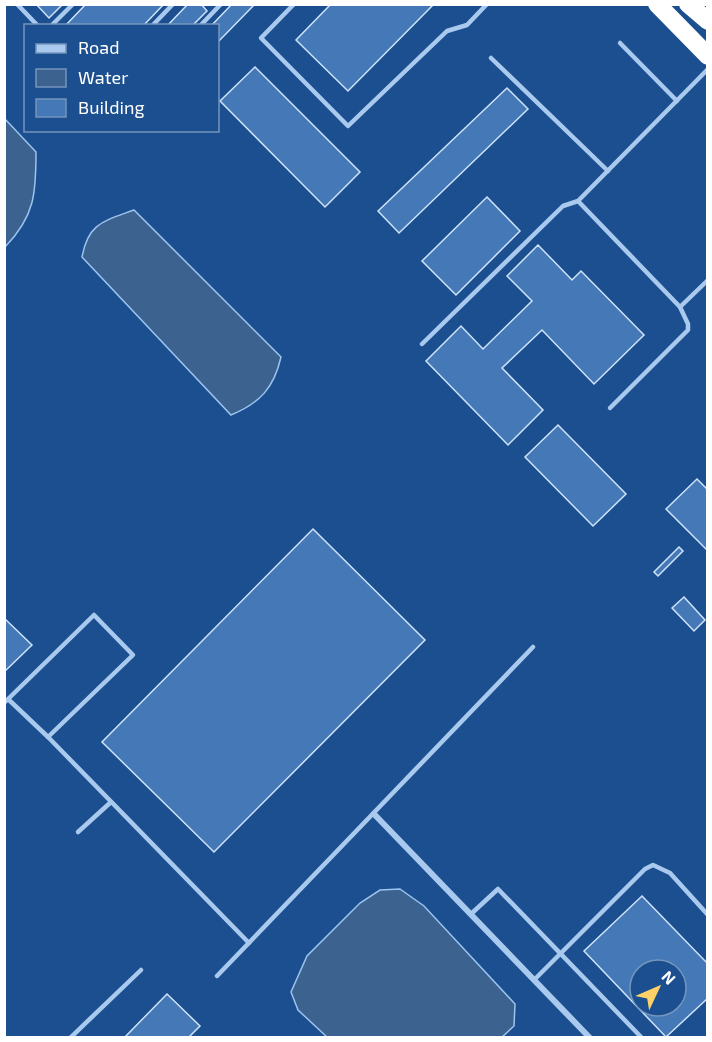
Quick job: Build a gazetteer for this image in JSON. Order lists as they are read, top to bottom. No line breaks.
{"legend":["Road","Water","Building"],"north":"top right"}
